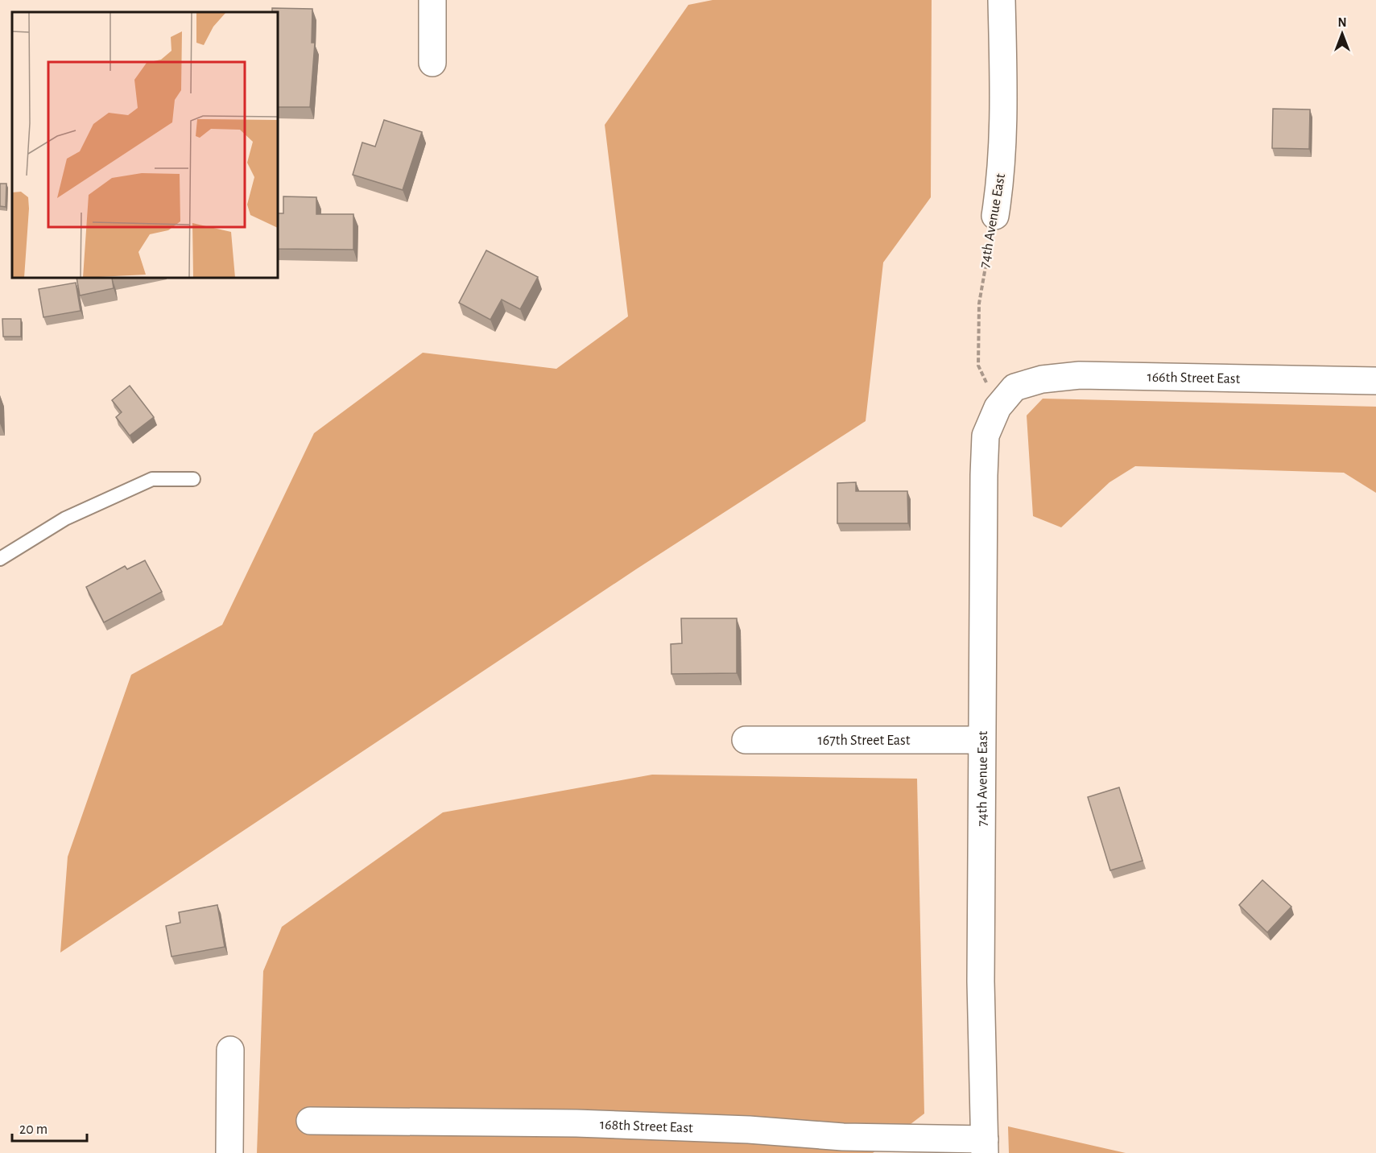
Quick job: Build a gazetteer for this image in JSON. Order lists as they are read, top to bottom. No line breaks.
{"streets":{"street":["74th Avenue East","166th Street East","167th Street East","168th Street East"]},"crossings":[["74th Avenue East","166th Street East"],["74th Avenue East","167th Street East"],["74th Avenue East","168th Street East"]],"scale_bar":"20 m","north":"top"}
